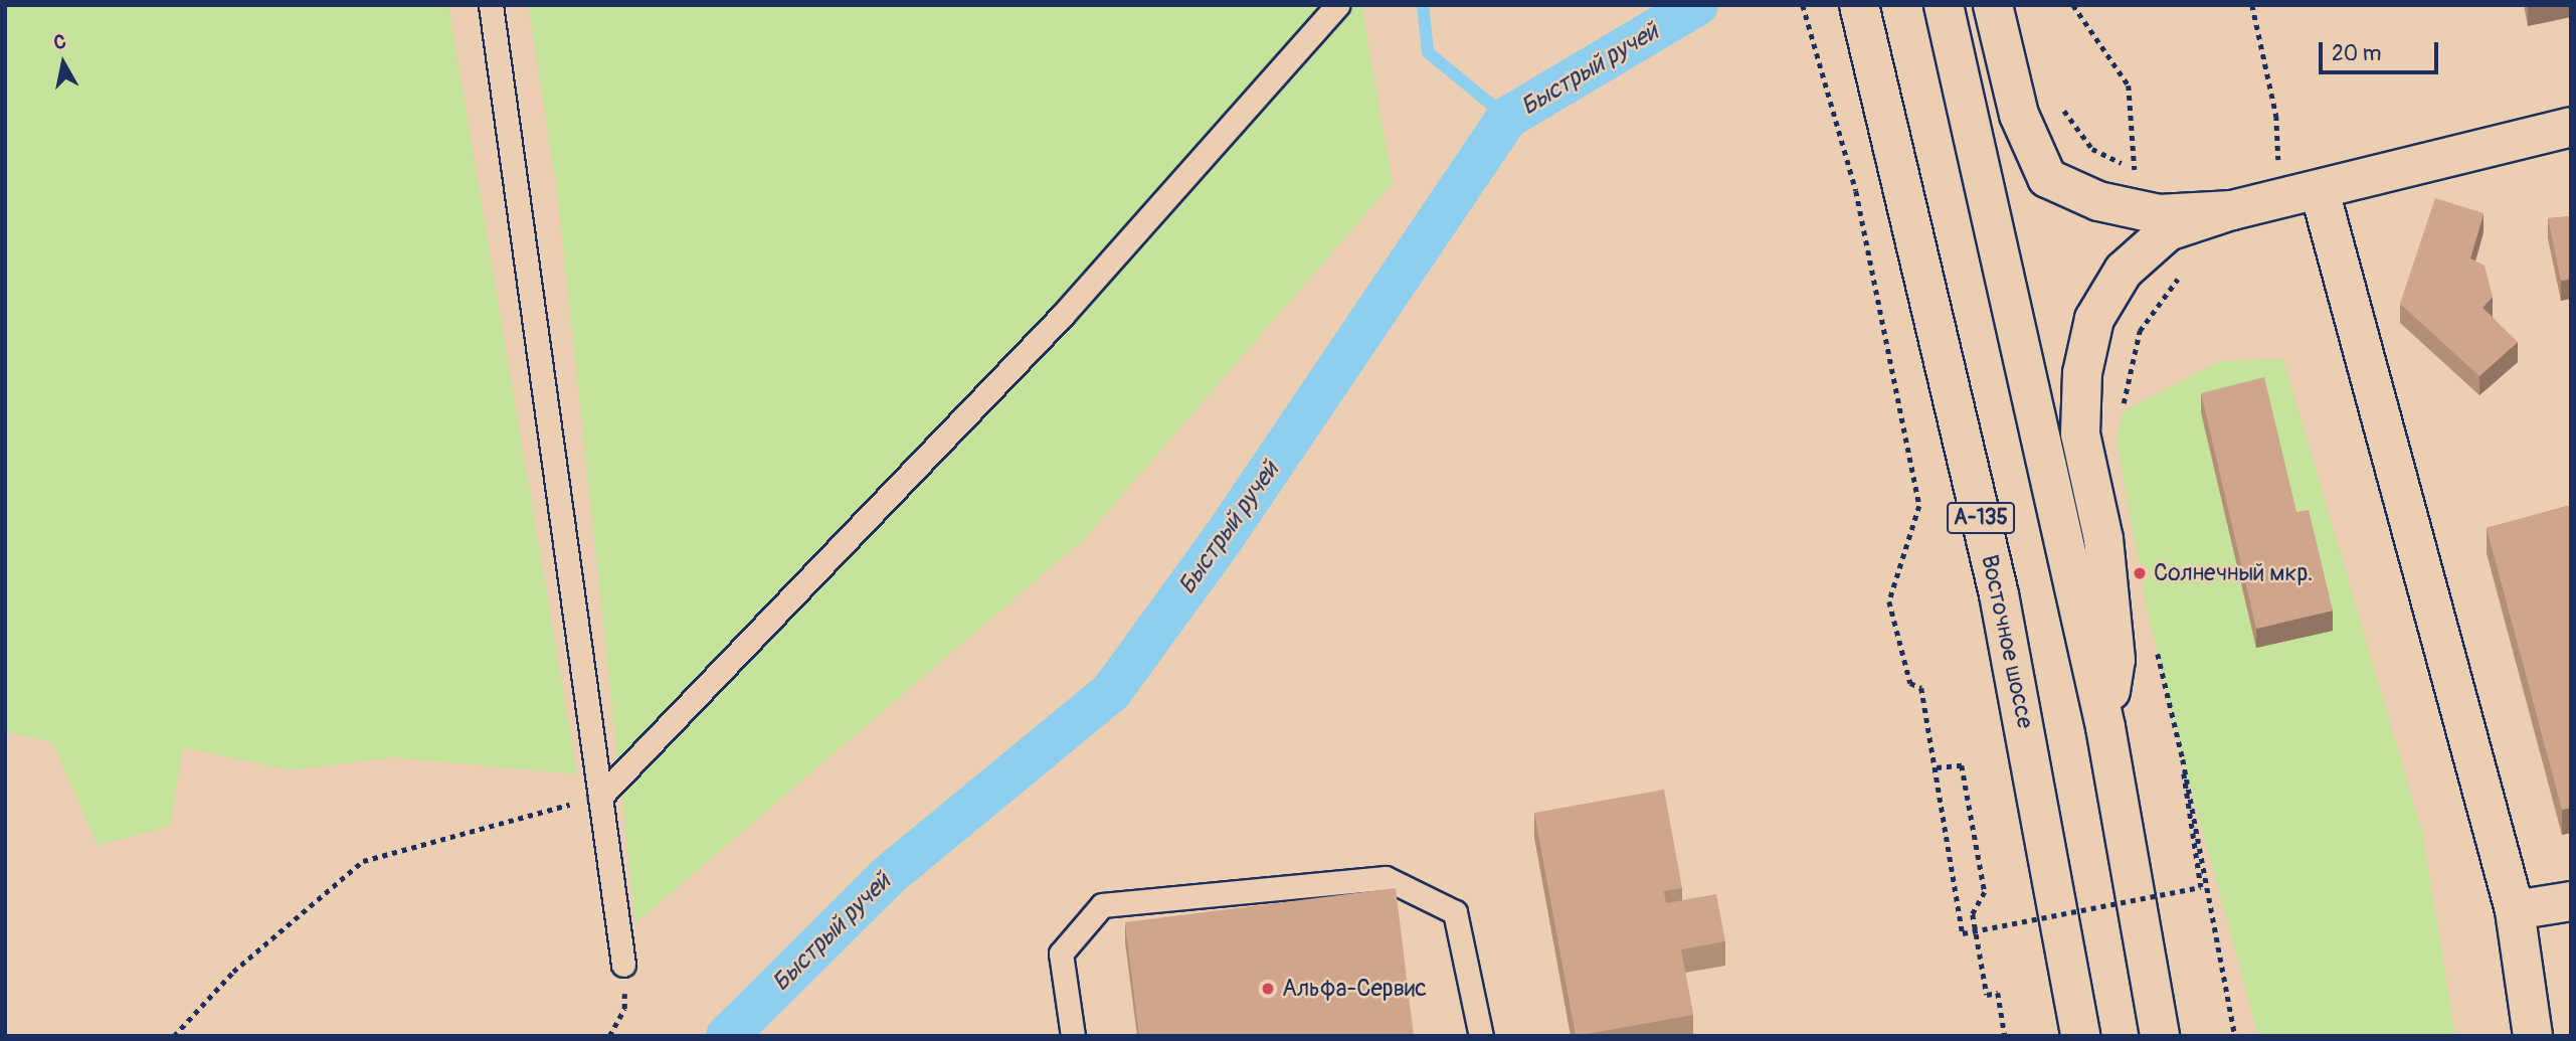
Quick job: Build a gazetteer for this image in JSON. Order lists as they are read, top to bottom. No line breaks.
{"streets":{"main road":["А-135","Восточное шоссе"]},"water":["Быстрый ручей"],"places":["Солнечный мкр.","Альфа-Сервис"],"scale_bar":"20 m","north":"top"}
